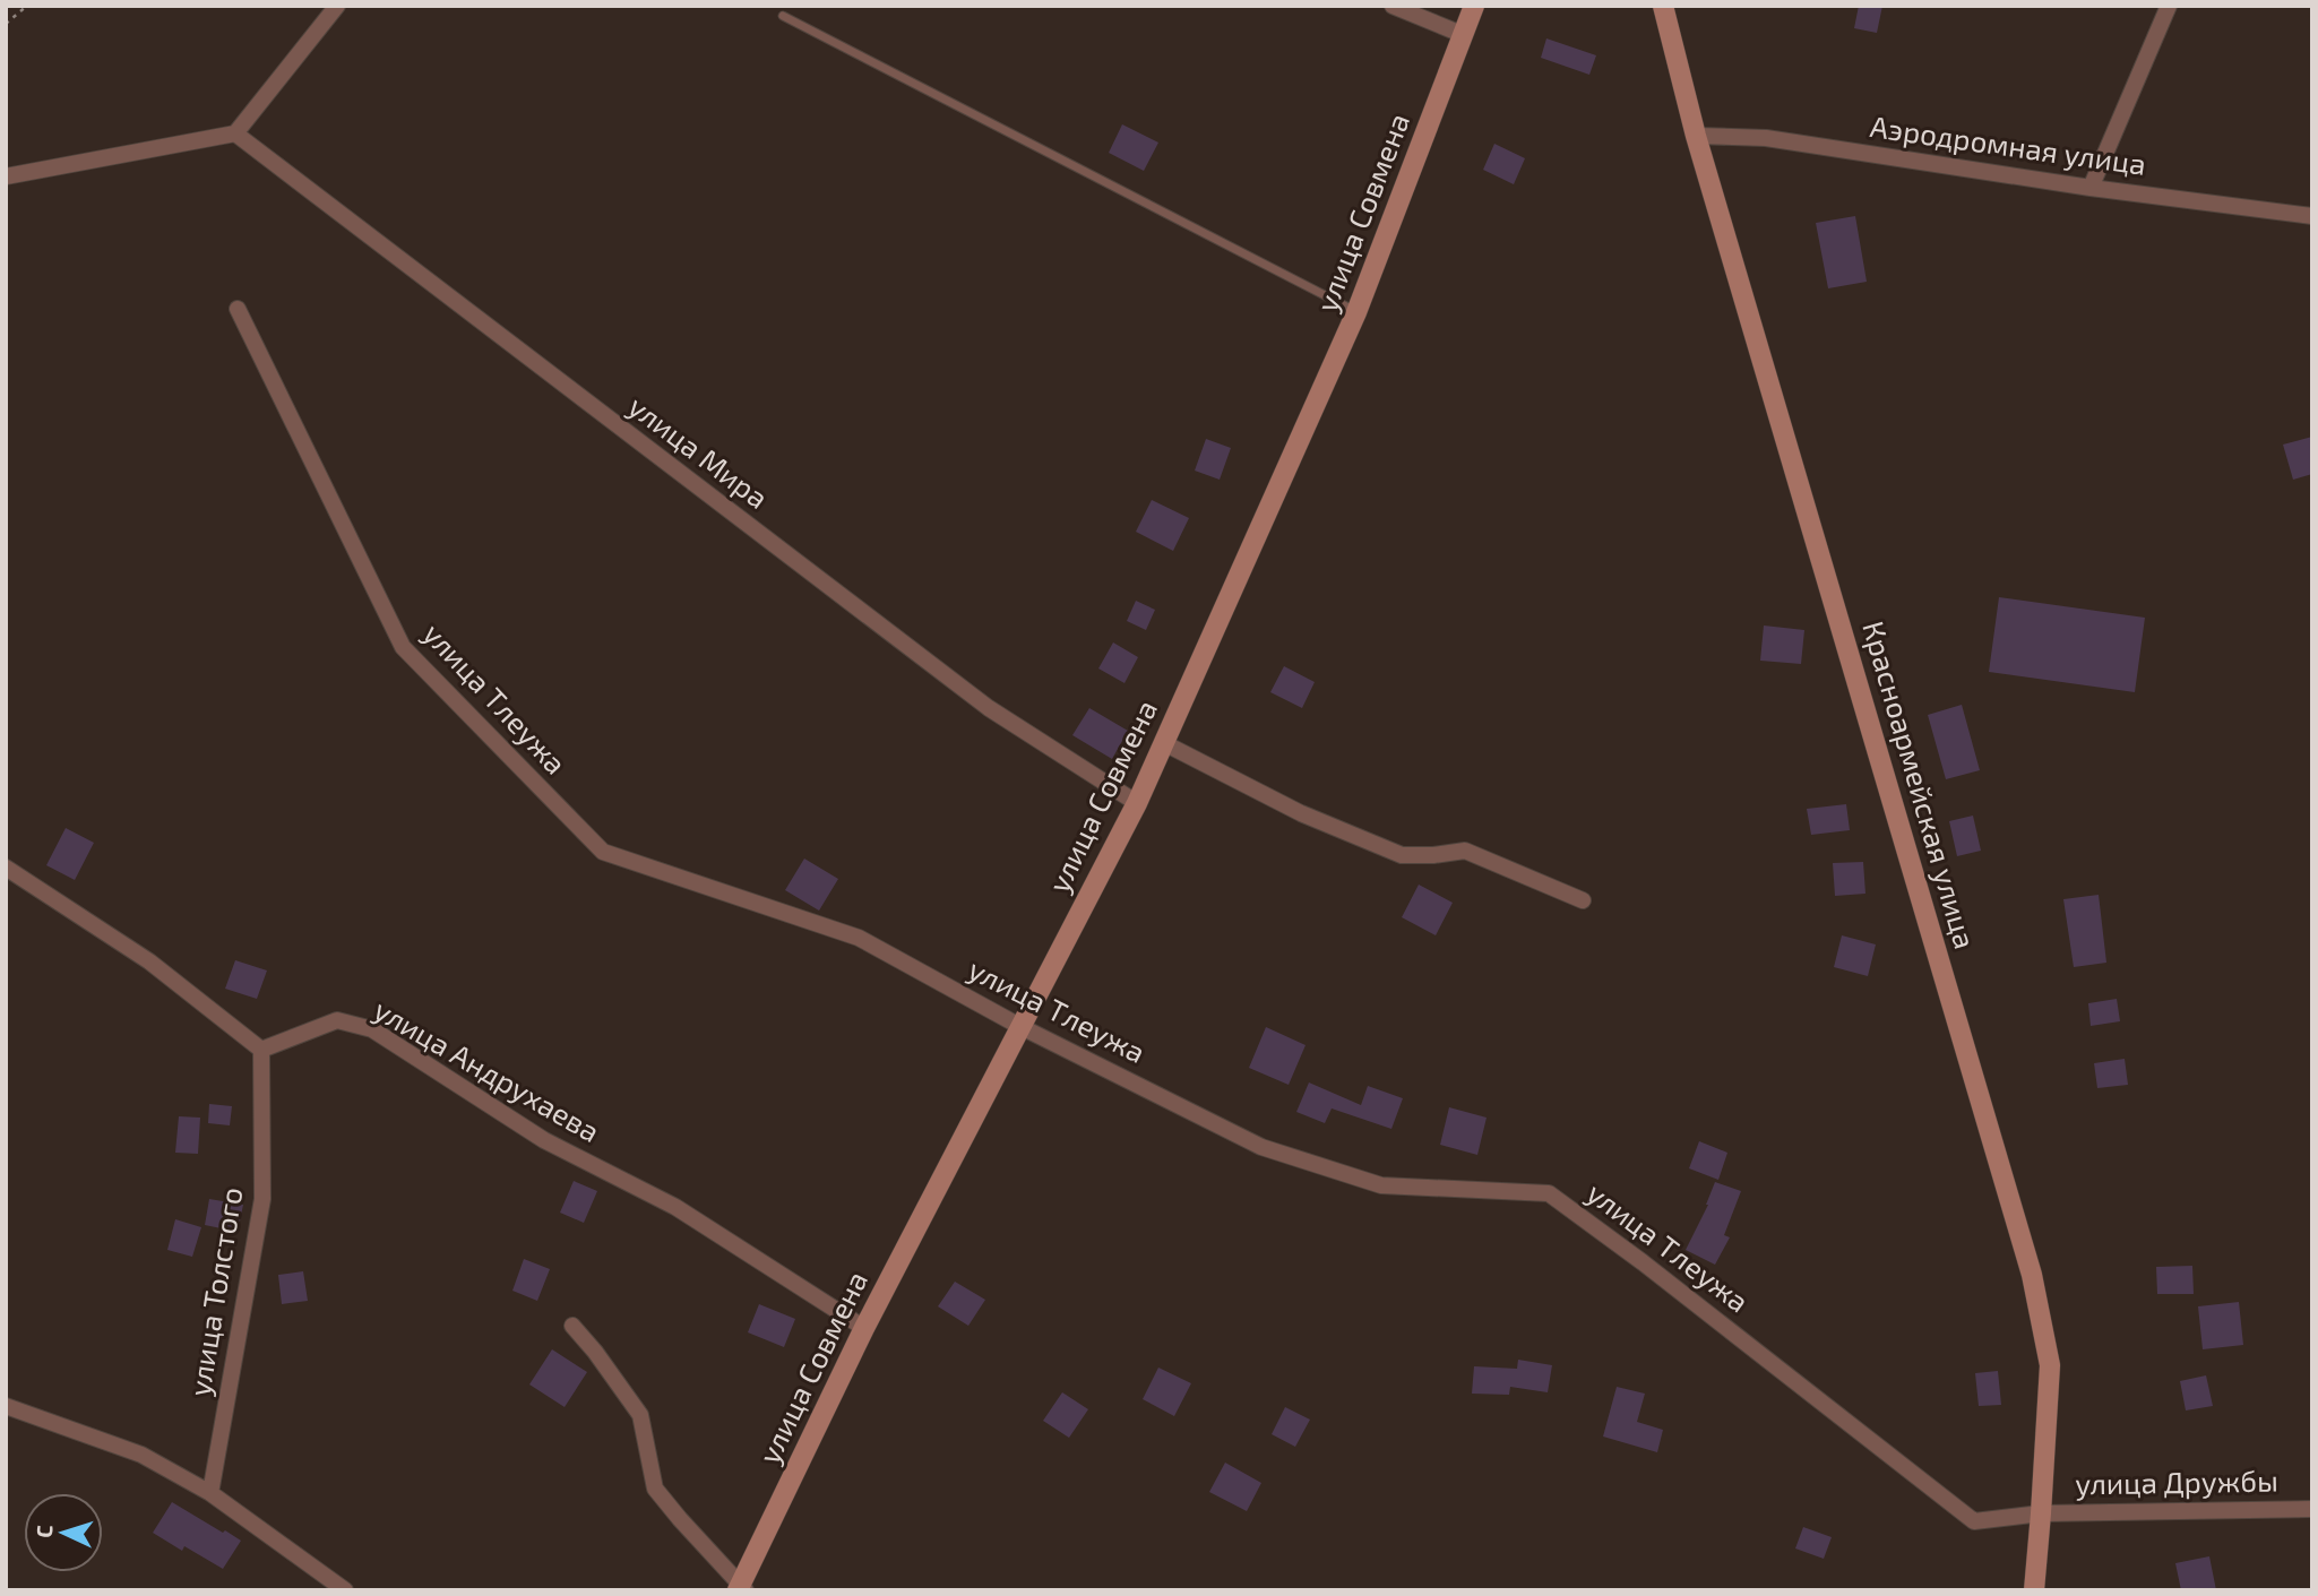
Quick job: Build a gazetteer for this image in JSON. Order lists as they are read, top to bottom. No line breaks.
{"streets":{"street":["Аэродромная улица","улица Совмена","улица Мира","улица Тлеужа","Красноармейская улица","улица Андрухаева","улица Толстого","улица Дружбы"]},"crossings":[["Аэродромная улица","Красноармейская улица"],["улица Совмена","улица Мира"],["улица Совмена","улица Тлеужа"],["улица Совмена","улица Андрухаева"],["улица Тлеужа","Красноармейская улица"],["улица Тлеужа","улица Дружбы"],["Красноармейская улица","улица Дружбы"],["улица Андрухаева","улица Толстого"]],"north":"left"}
